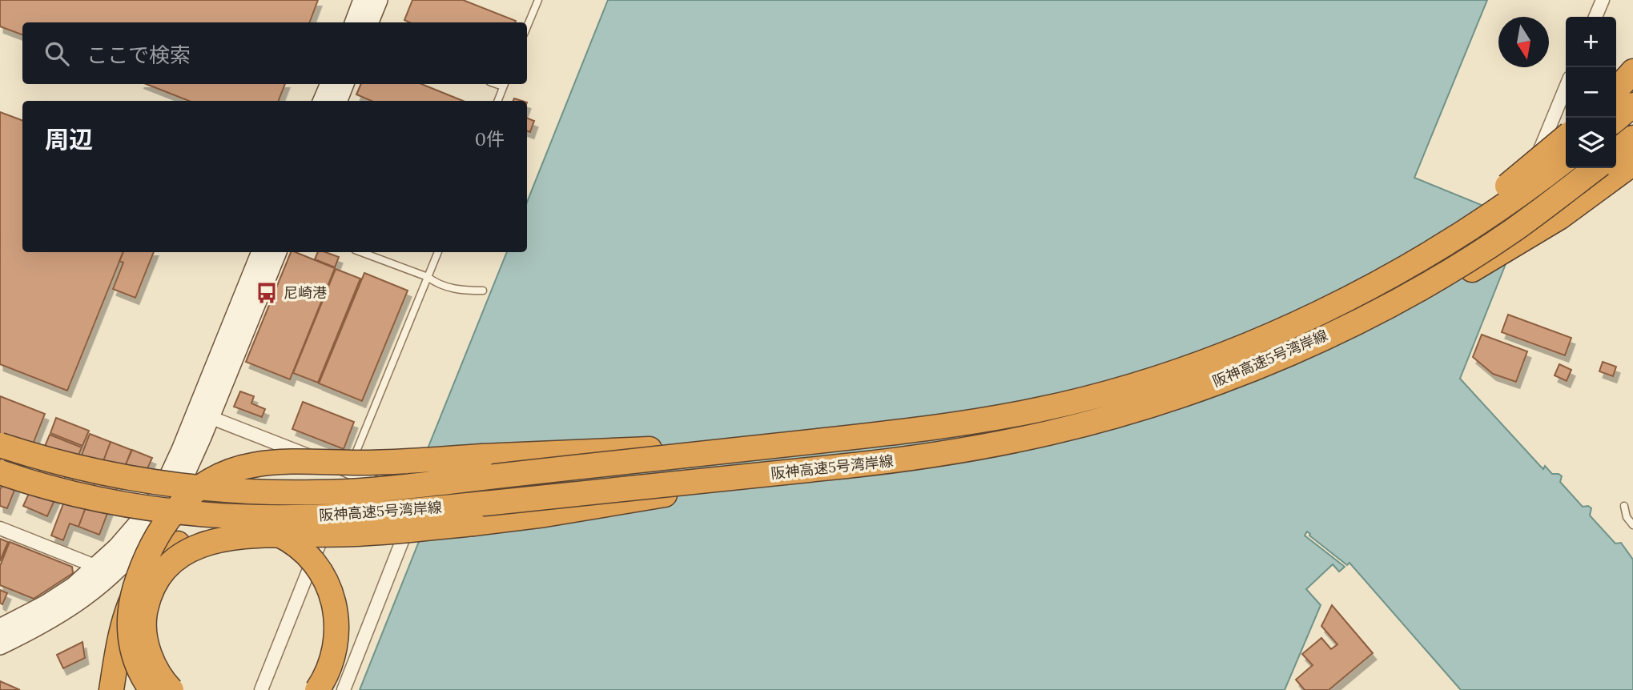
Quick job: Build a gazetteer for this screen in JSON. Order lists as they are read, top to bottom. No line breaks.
{"streets":{"highway":["阪神高速5号湾岸線"]},"places":{"bus stop":["尼崎港"]},"north":"bottom","page":{"map_buttons":["+","−"],"search":"ここで検索","heading":["周辺","0件"]}}
